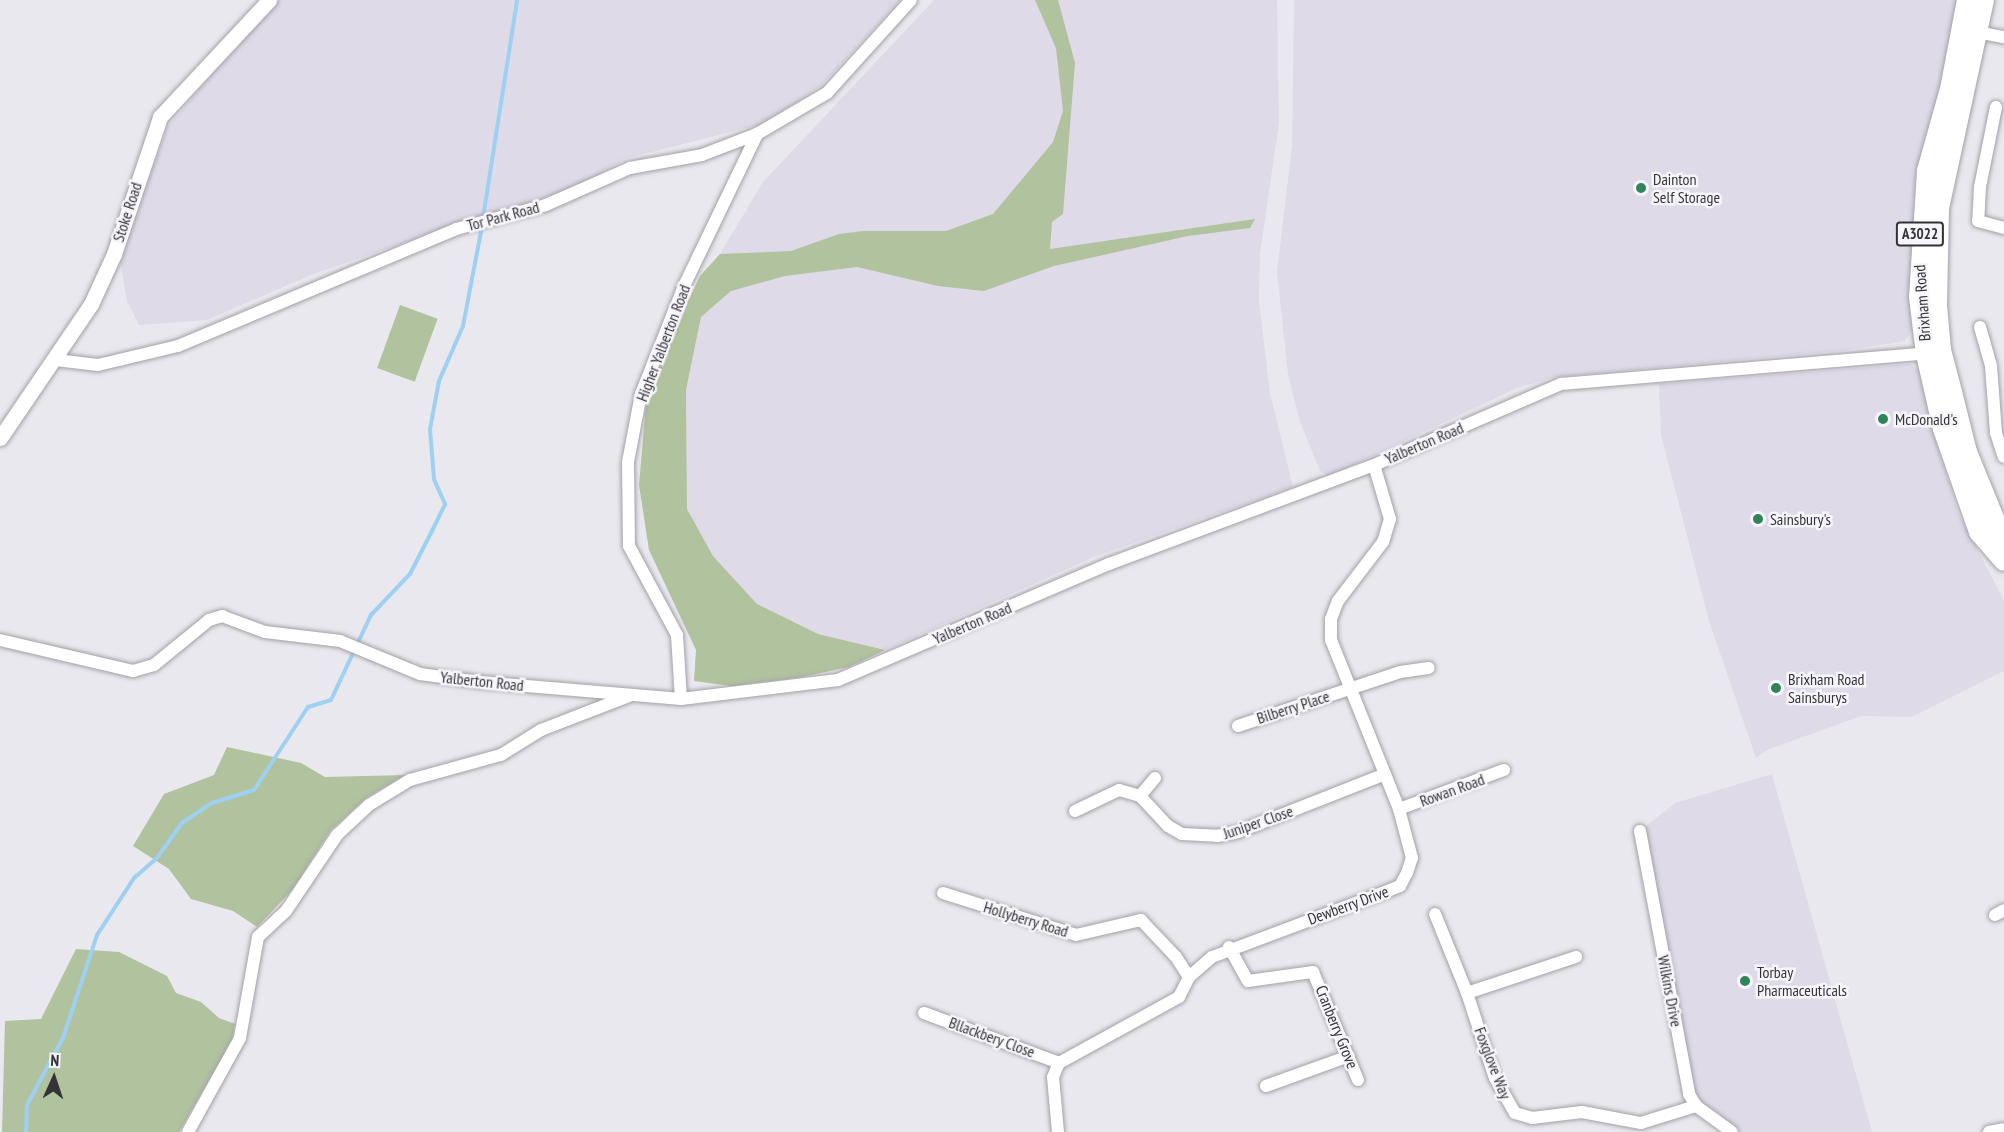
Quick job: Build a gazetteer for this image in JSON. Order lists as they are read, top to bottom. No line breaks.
{"streets":{"main road":["A3022","Brixham Road"],"street":["Stoke Road","Tor Park Road","Higher Yalberton Road","Yalberton Road","Bilberry Place","Rowan Road","Juniper Close","Dewberry Drive","Hollyberry Road","Wilkins Drive","Cranberry Grove","Bllackbery Close","Foxglove Way"]},"crossings":[["Stoke Road","Tor Park Road"],["Tor Park Road","Higher Yalberton Road"],["Brixham Road","Yalberton Road"],["Higher Yalberton Road","Yalberton Road"],["Yalberton Road","Dewberry Drive"],["Bilberry Place","Dewberry Drive"],["Rowan Road","Dewberry Drive"],["Juniper Close","Dewberry Drive"],["Dewberry Drive","Hollyberry Road"],["Dewberry Drive","Cranberry Grove"],["Dewberry Drive","Bllackbery Close"]],"places":["Dainton Self Storage","McDonald's","Sainsbury's","Brixham Road Sainsburys","Torbay Pharmaceuticals"],"north":"top"}
